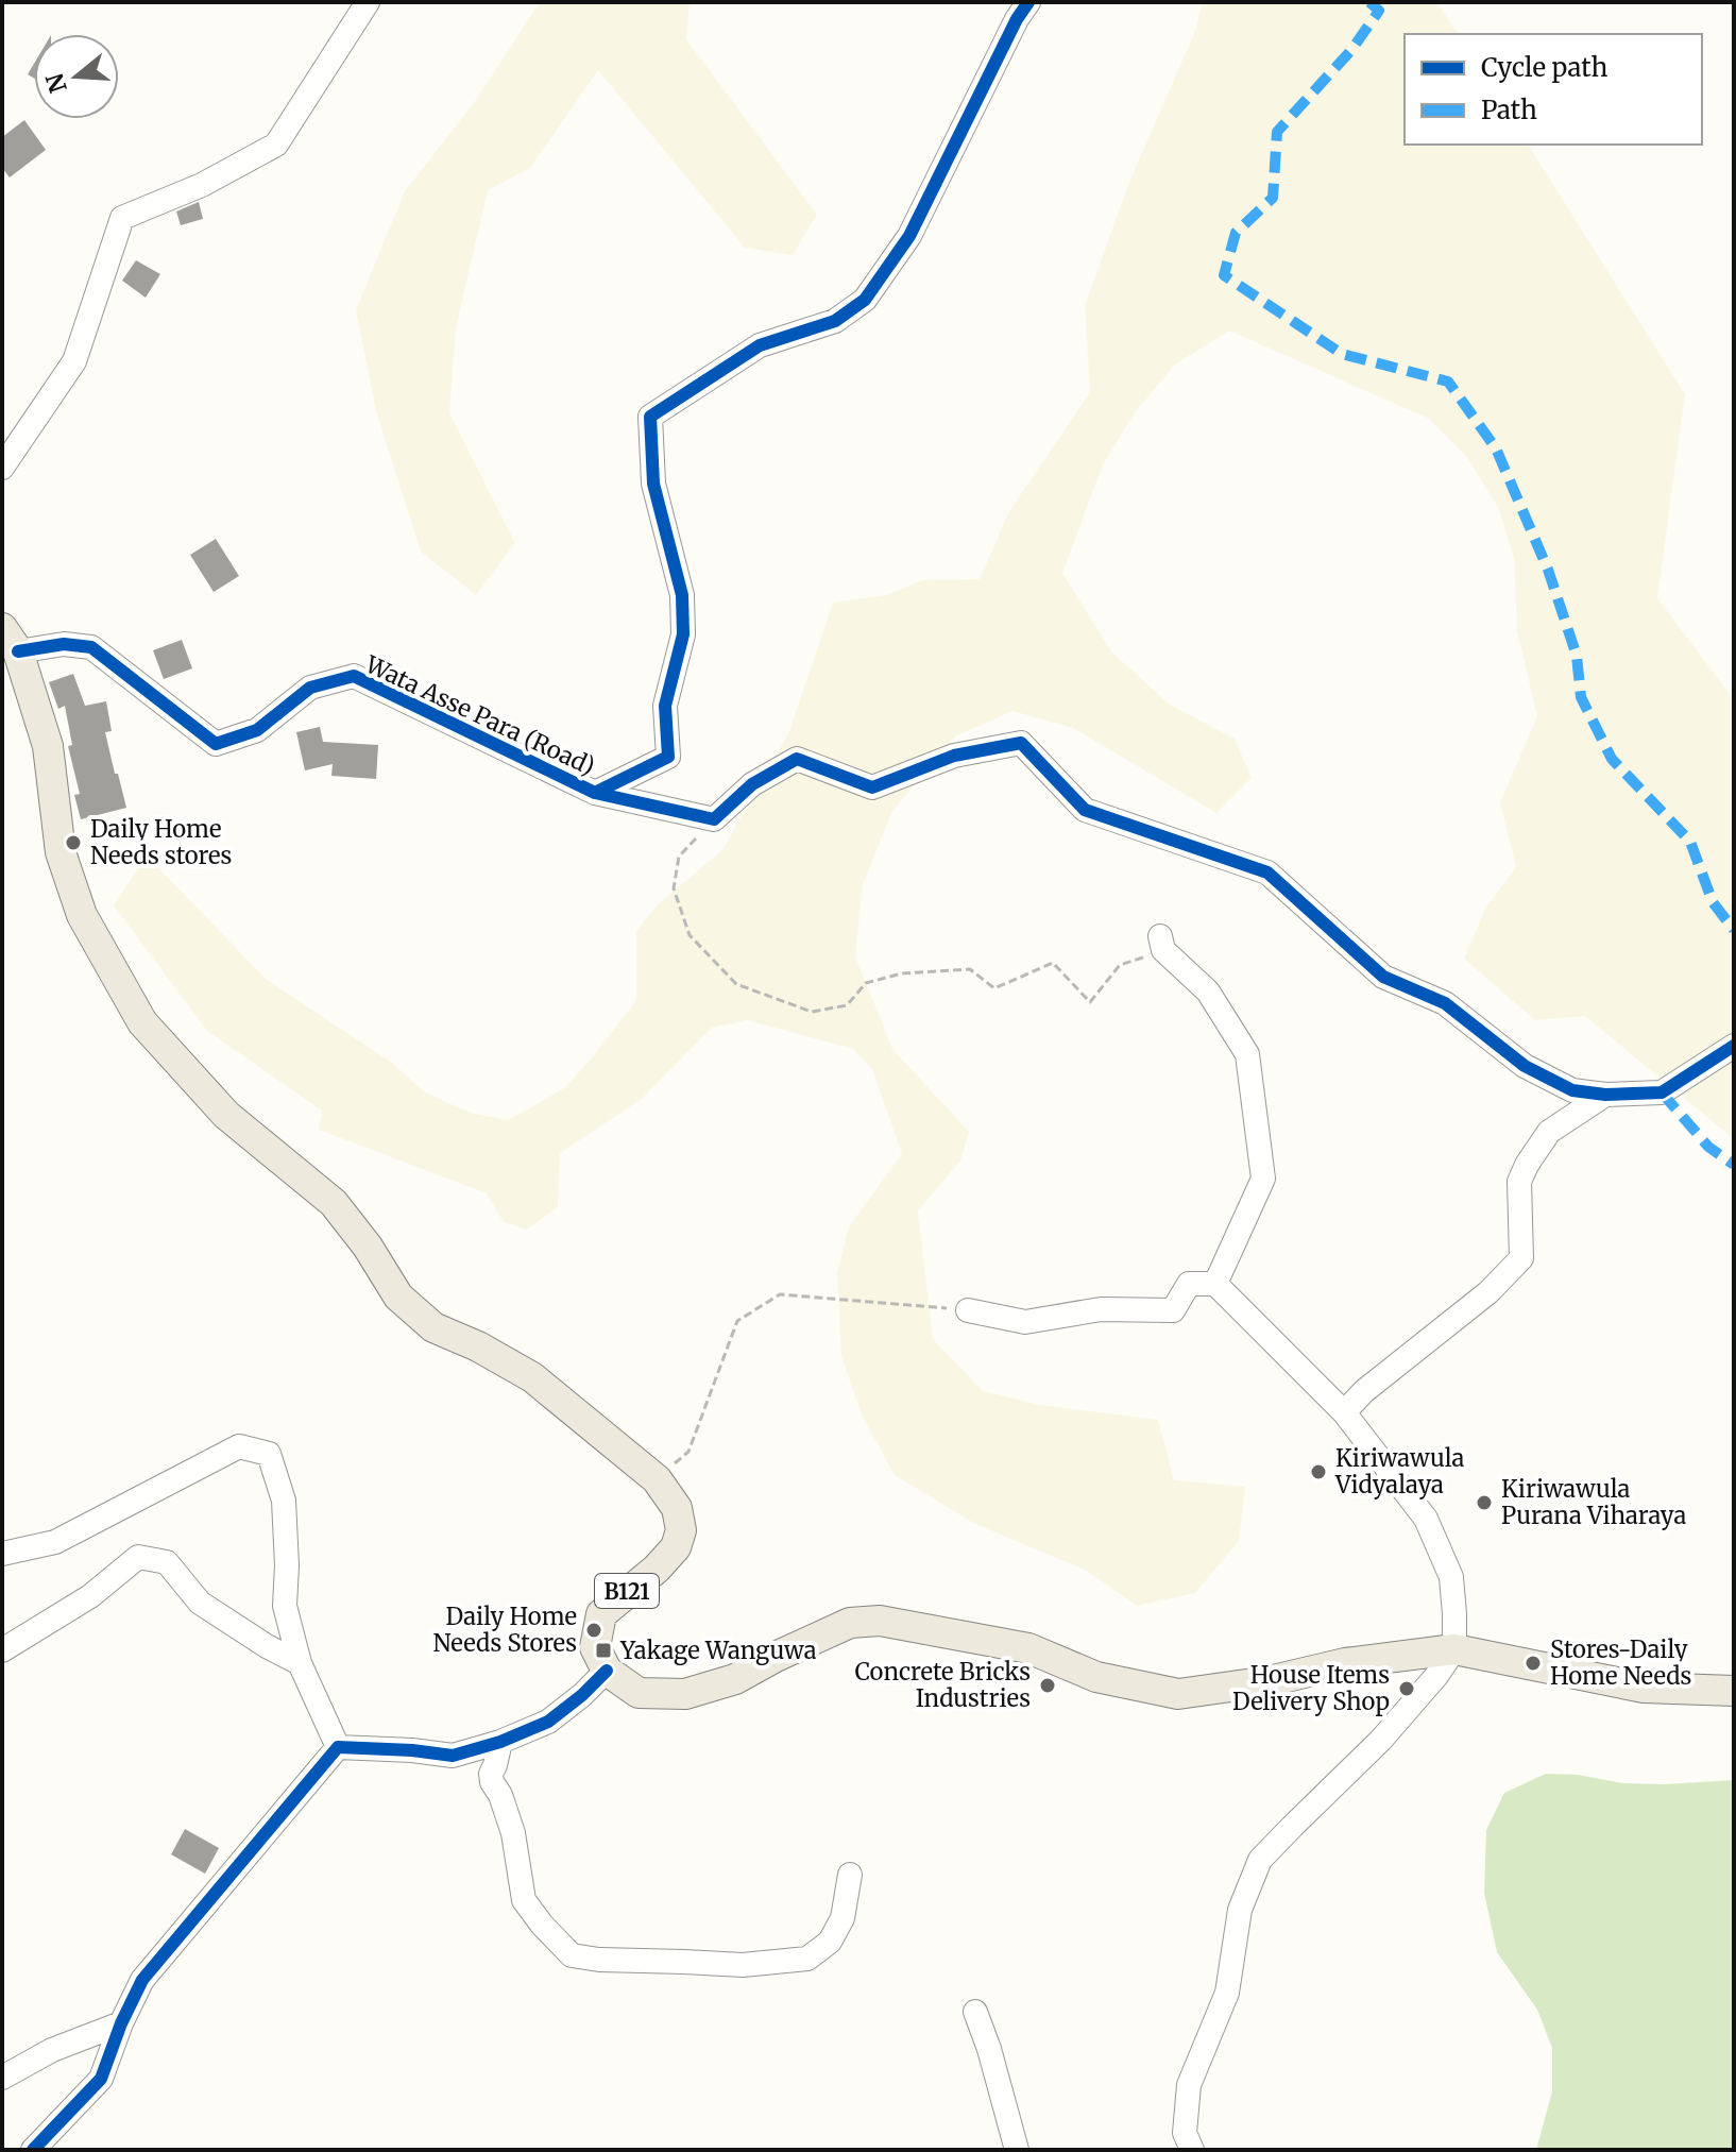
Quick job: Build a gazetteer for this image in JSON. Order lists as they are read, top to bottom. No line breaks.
{"streets":{"main road":["B121"],"street":["Wata Asse Para (Road)"]},"crossings":[["Wata Asse Para (Road)","B121"]],"places":{"other":["Daily Home Needs stores","Kiriwawula Vidyalaya","Kiriwawula Purana Viharaya","Daily Home Needs Stores","Stores-Daily Home Needs","Concrete Bricks Industries","House Items Delivery Shop"],"transit":["Yakage Wanguwa"]},"legend":["Cycle path","Path"],"north":"left"}
